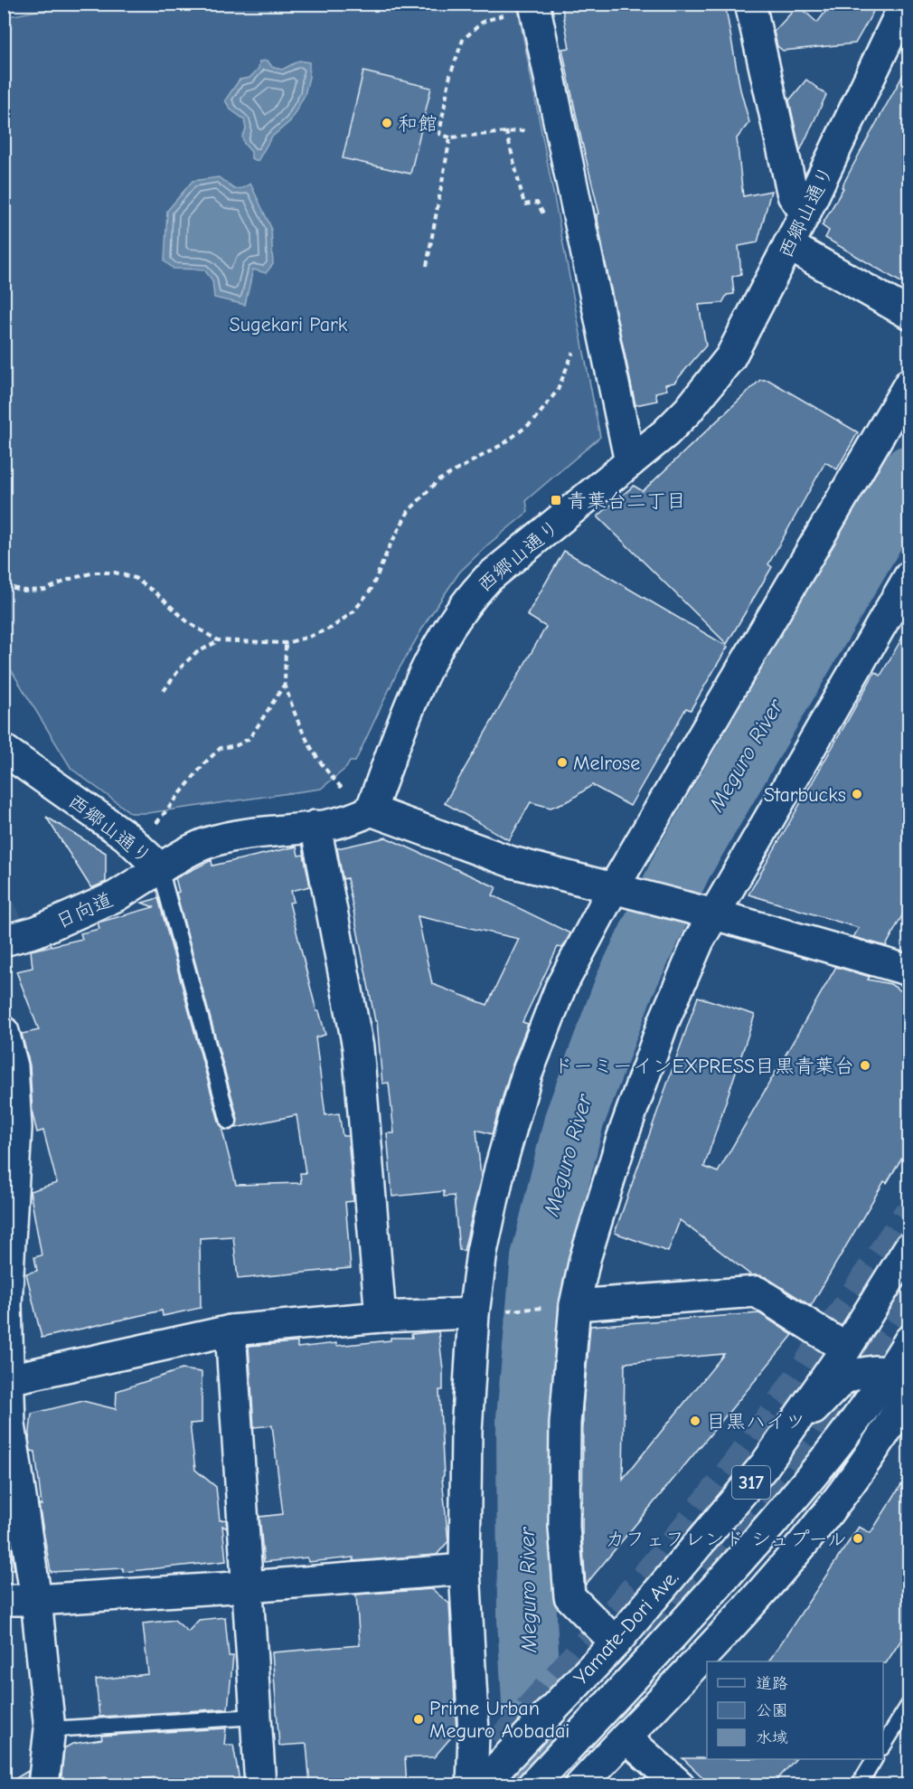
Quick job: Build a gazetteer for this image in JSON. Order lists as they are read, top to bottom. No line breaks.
{"streets":{"street":["西郷山通り","日向道","317","Yamate-Dori Ave."]},"crossings":[["西郷山通り","日向道"],["317","Yamate-Dori Ave."]],"water":["Meguro River"],"parks":["Sugekari Park"],"places":{"other":["和館","Melrose","Starbucks","ドーミーインEXPRESS目黒青葉台","目黒ハイツ","カフェフレンド シュプール","Prime Urban Meguro Aobadai"],"transit":["青葉台二丁目"]},"legend":["道路","公園","水域"]}
